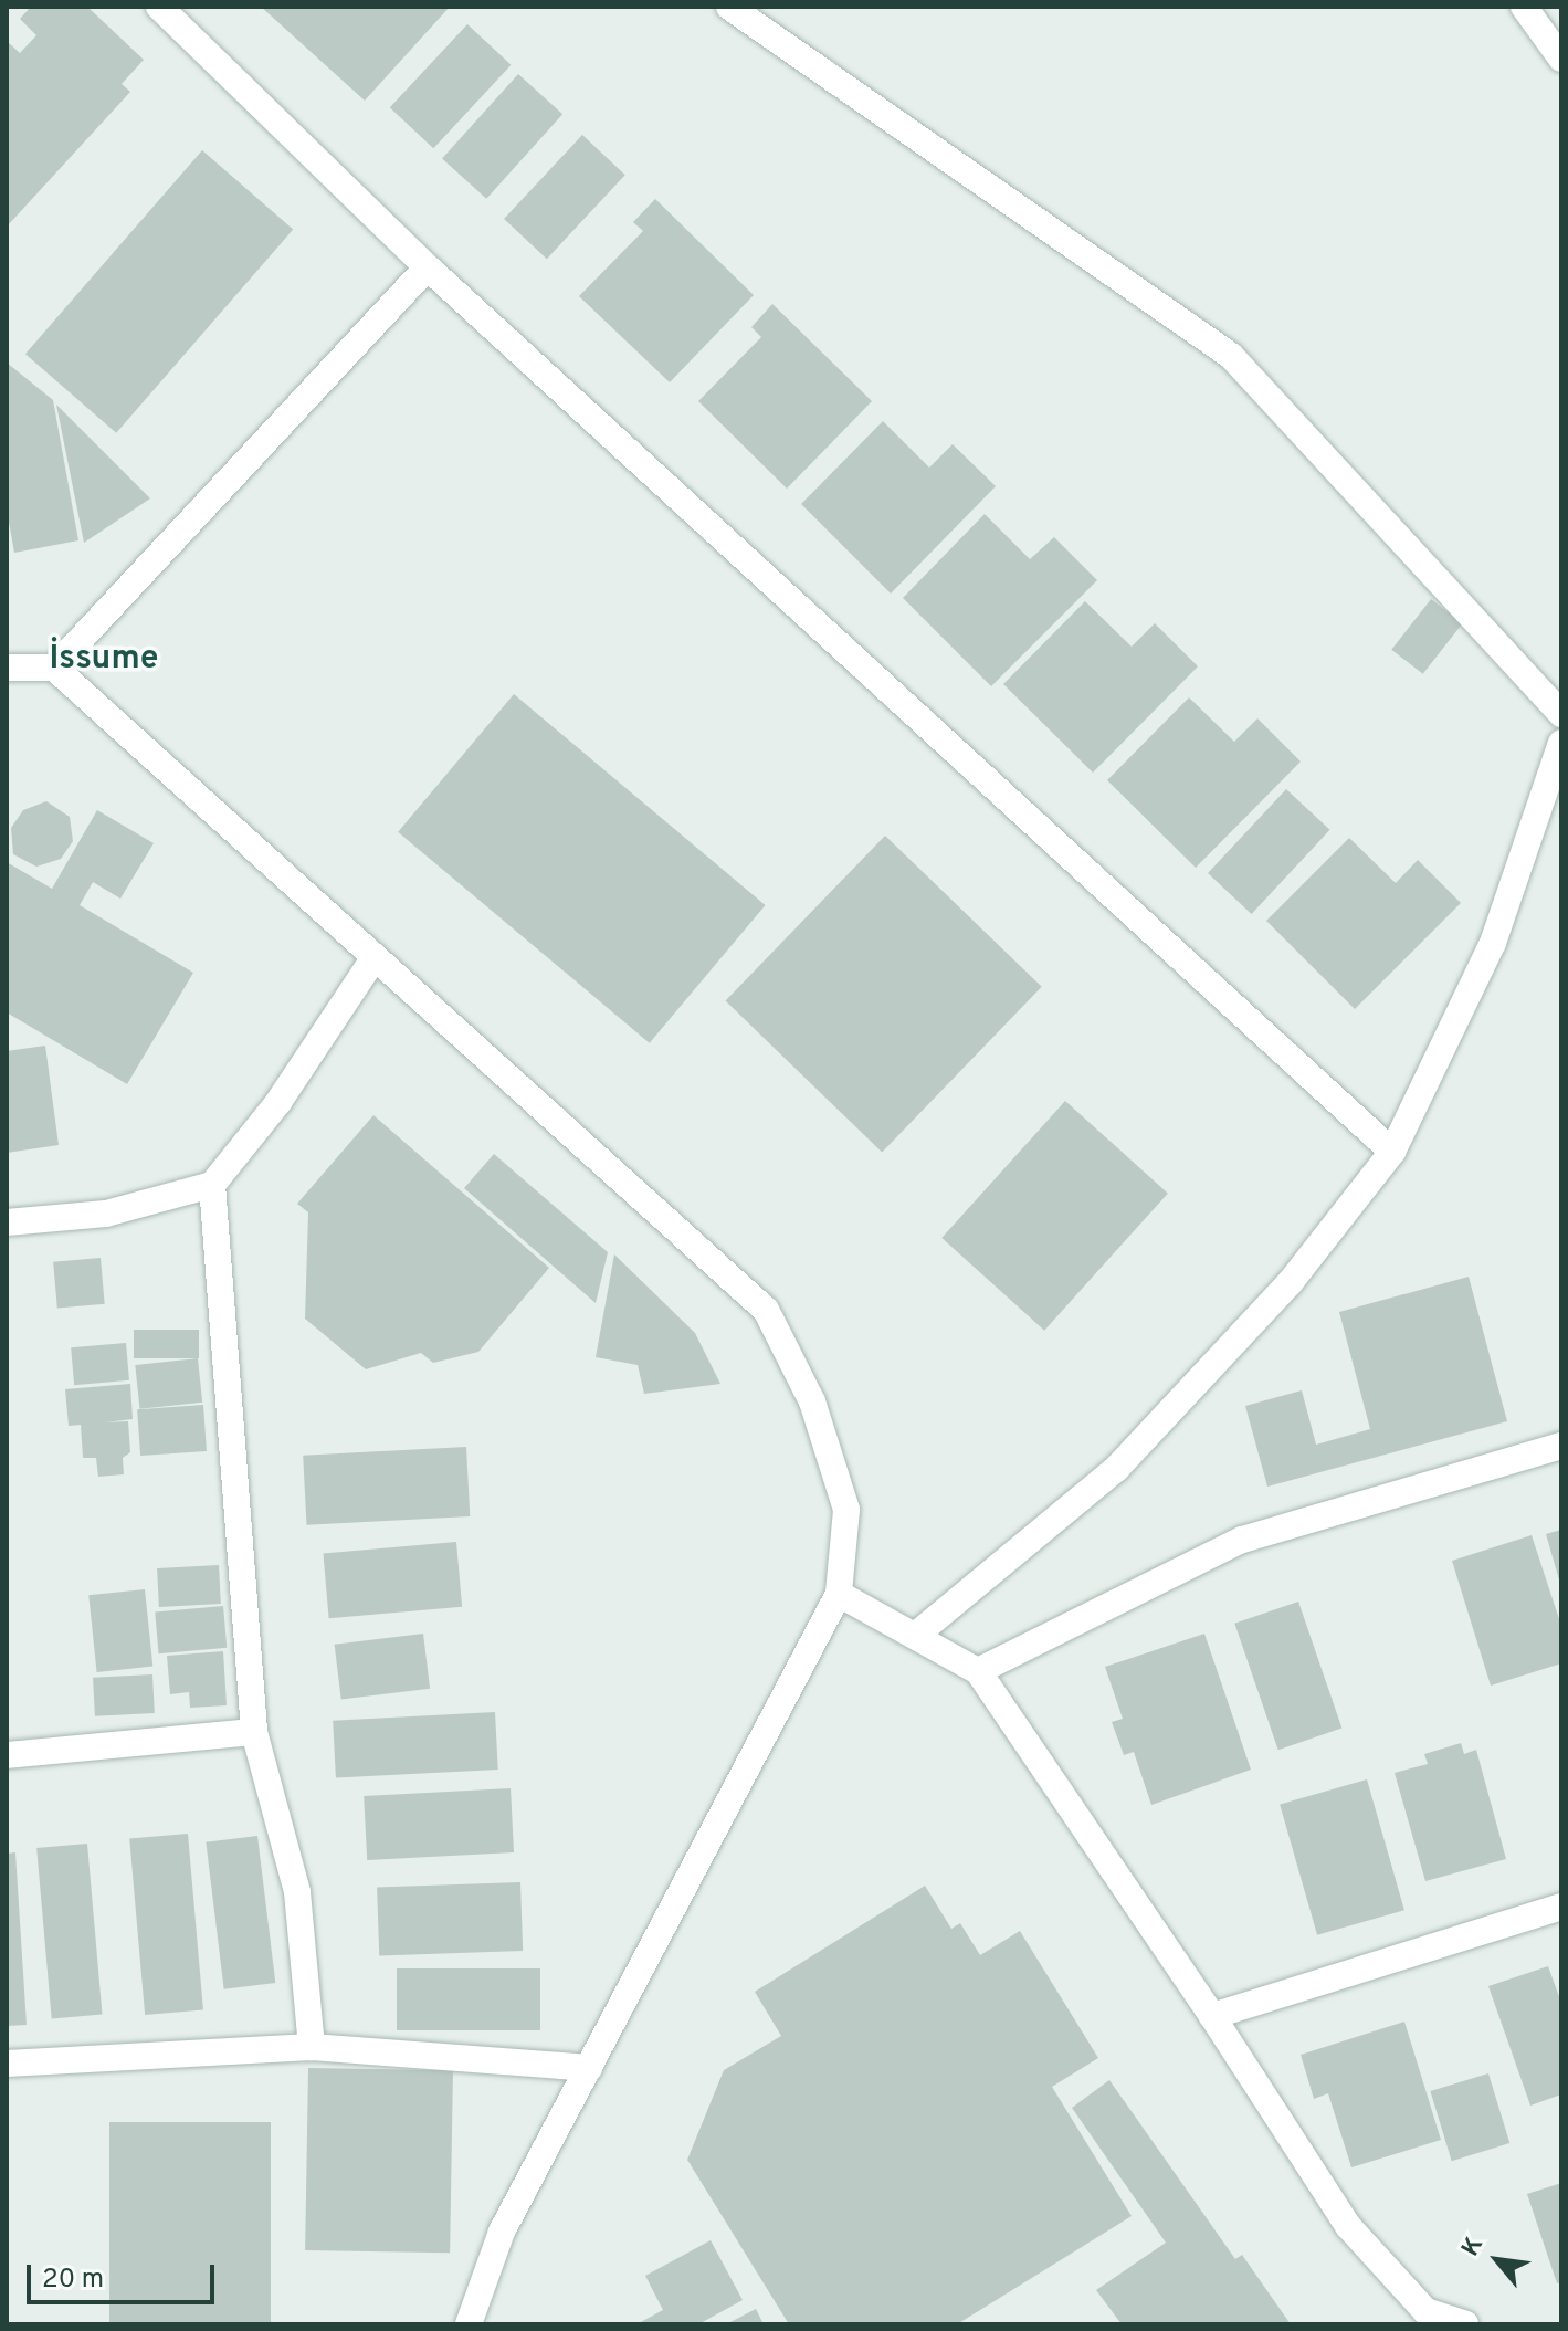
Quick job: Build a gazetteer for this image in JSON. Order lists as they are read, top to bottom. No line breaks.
{"districts":["İssume"],"scale_bar":"20 m","north":"top left"}
